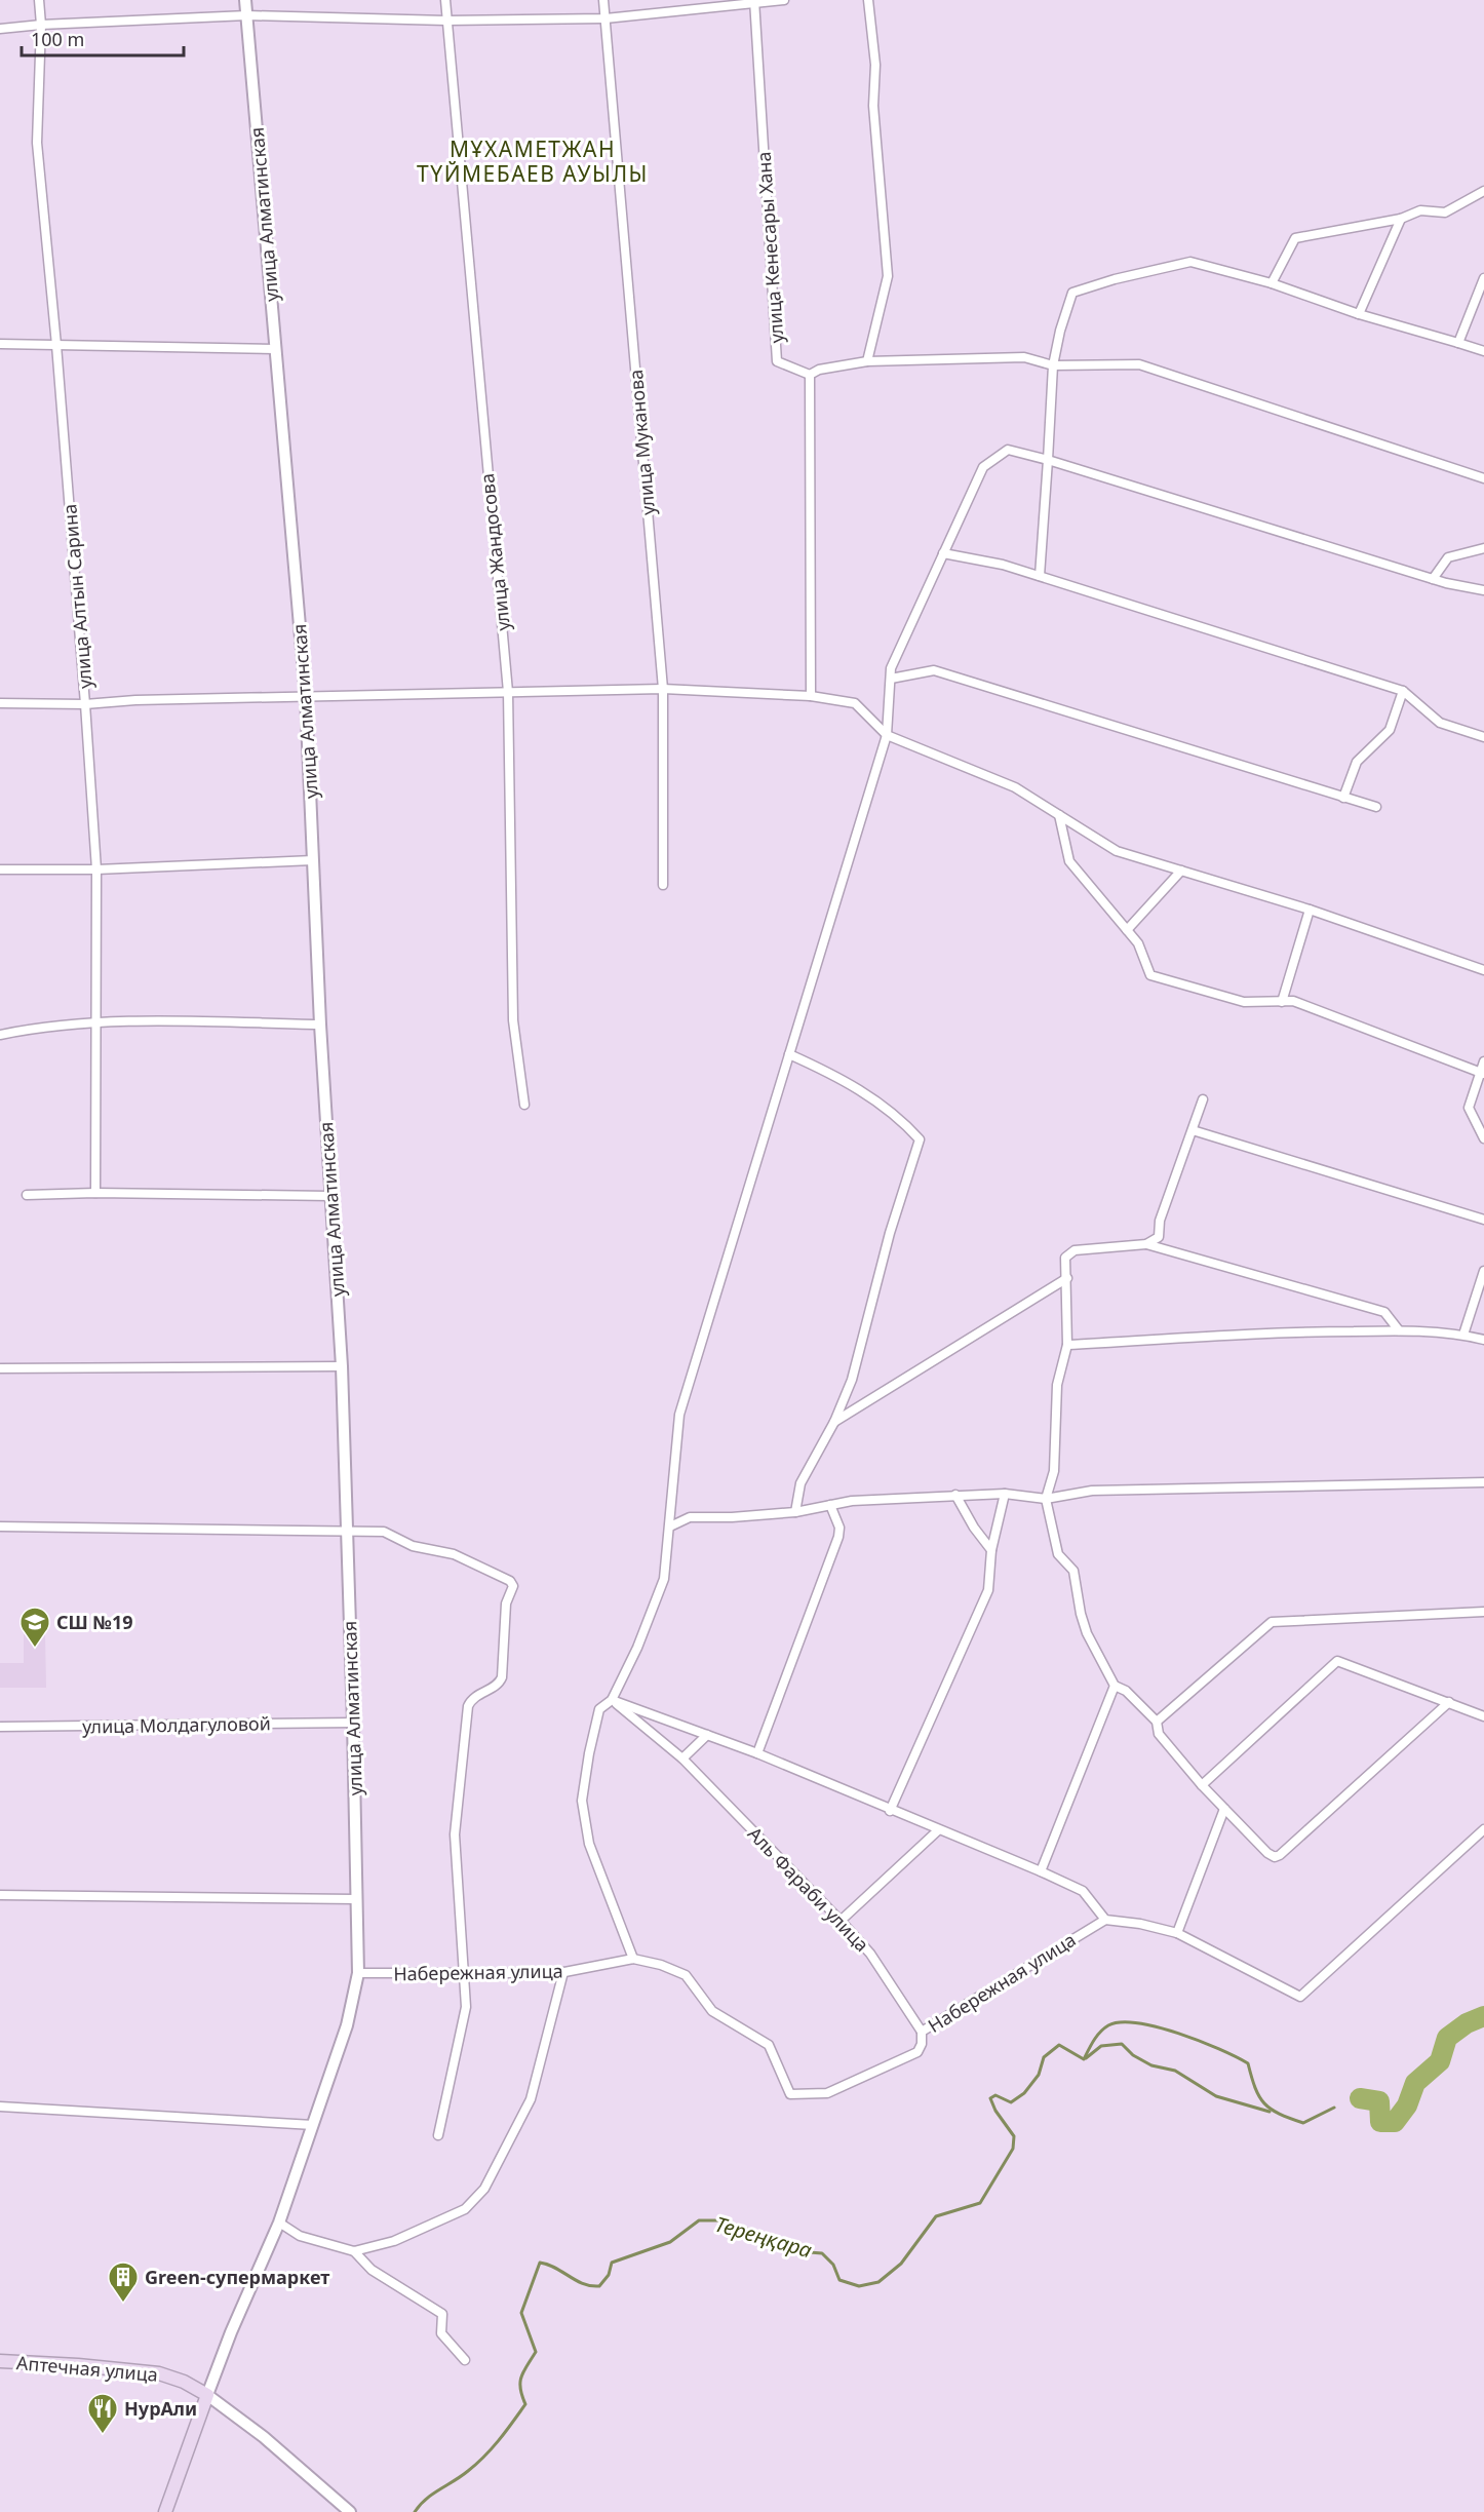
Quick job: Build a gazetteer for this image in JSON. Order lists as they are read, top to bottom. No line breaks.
{"streets":{"main road":["Аптечная улица"],"street":["улица Алматинская","улица Кенесары Хана","улица Муканова","улица Жандосова","улица Алтын Сарина","улица Молдагуловой","Аль Фараби улица","Набережная улица"]},"crossings":[["улица Алматинская","улица Молдагуловой"],["улица Алматинская","Набережная улица"],["улица Алматинская","Аптечная улица"],["Аль Фараби улица","Набережная улица"]],"districts":["МҰХАМЕТЖАН ТҮЙМЕБАЕВ АУЫЛЫ"],"water":["Тереңқара"],"places":{"school or university":["СШ №19"],"building":["Green-супермаркет"],"restaurant":["НурАли"]},"scale_bar":"100 m"}
